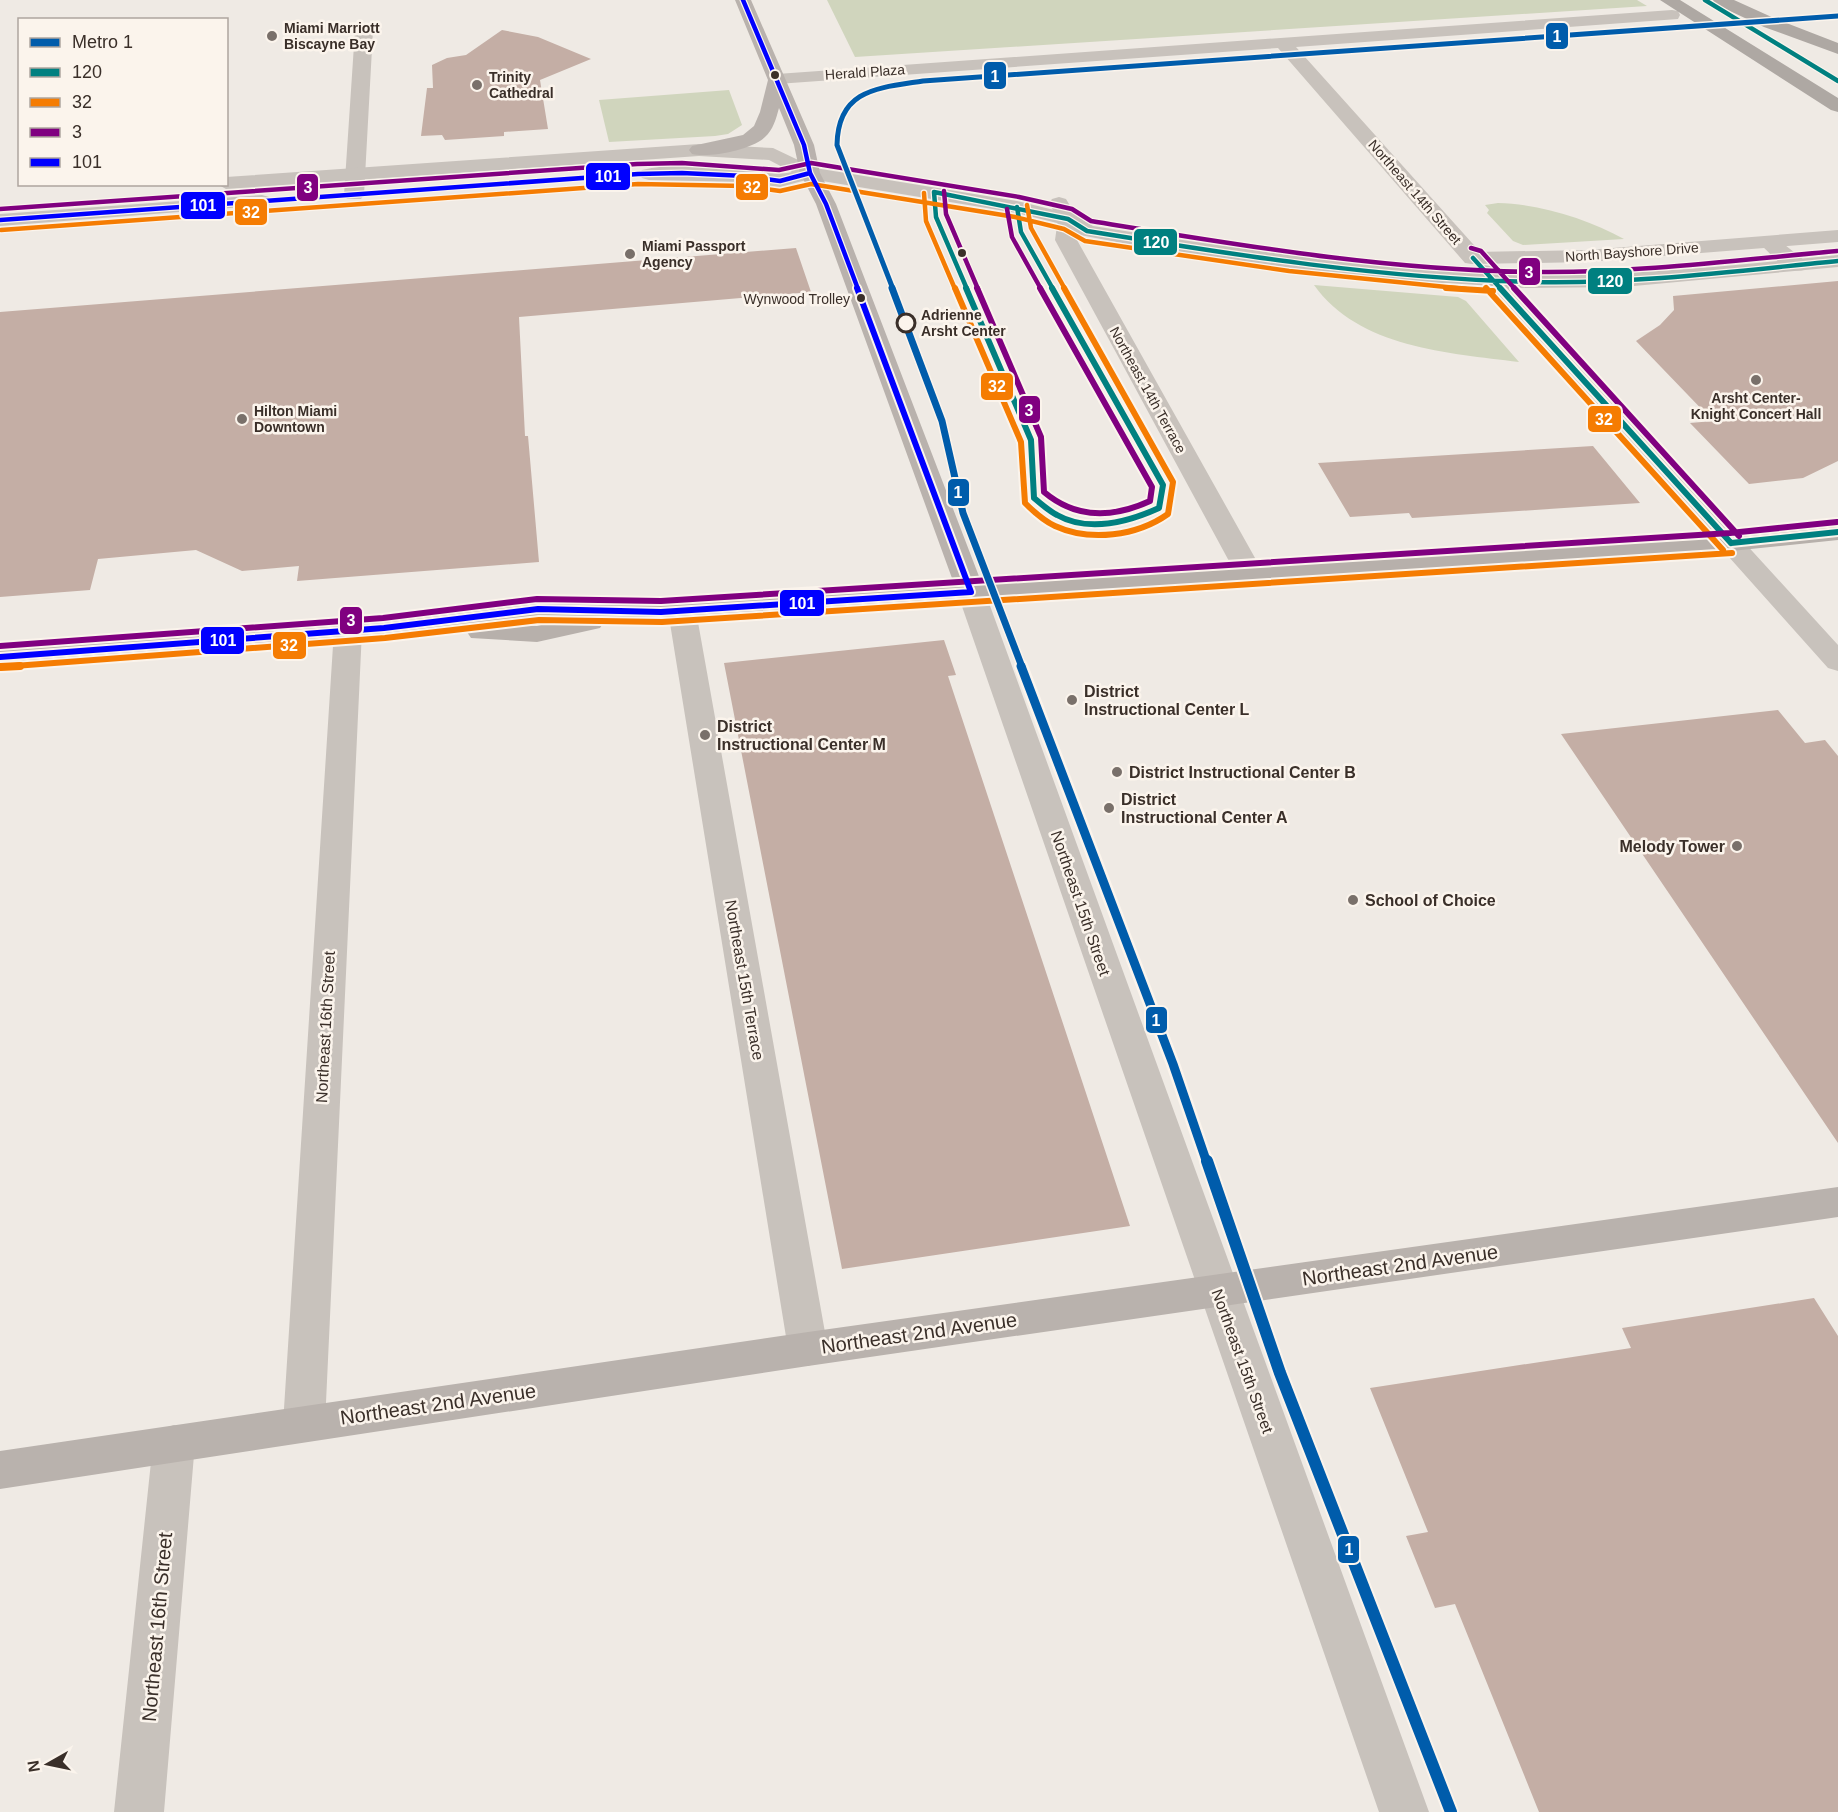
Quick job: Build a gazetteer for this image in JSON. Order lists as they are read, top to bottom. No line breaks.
{"streets":{"main road":["Northeast 15th Street","Northeast 2nd Avenue"],"street":["Herald Plaza","Northeast 14th Street","North Bayshore Drive","Northeast 14th Terrace","Northeast 15th Terrace","Northeast 16th Street"]},"crossings":[["Herald Plaza","Northeast 14th Street"],["Herald Plaza","Northeast 15th Street"],["Northeast 14th Street","North Bayshore Drive"],["North Bayshore Drive","Northeast 14th Terrace"],["North Bayshore Drive","Northeast 15th Street"],["Northeast 15th Street","Northeast 2nd Avenue"],["Northeast 15th Terrace","Northeast 2nd Avenue"],["Northeast 16th Street","Northeast 2nd Avenue"]],"places":["Miami Marriott Biscayne Bay","Trinity Cathedral","Miami Passport Agency","Wynwood Trolley","Adrienne Arsht Center","Arsht Center- Knight Concert Hall","Hilton Miami Downtown","District Instructional Center L","District Instructional Center M","District Instructional Center B","District Instructional Center A","Melody Tower","School of Choice"],"lines":["transit line 120","transit line 101","metro line 1","transit line 3","transit line 32"],"legend":["Metro 1","120","32","3","101"],"north":"left"}
